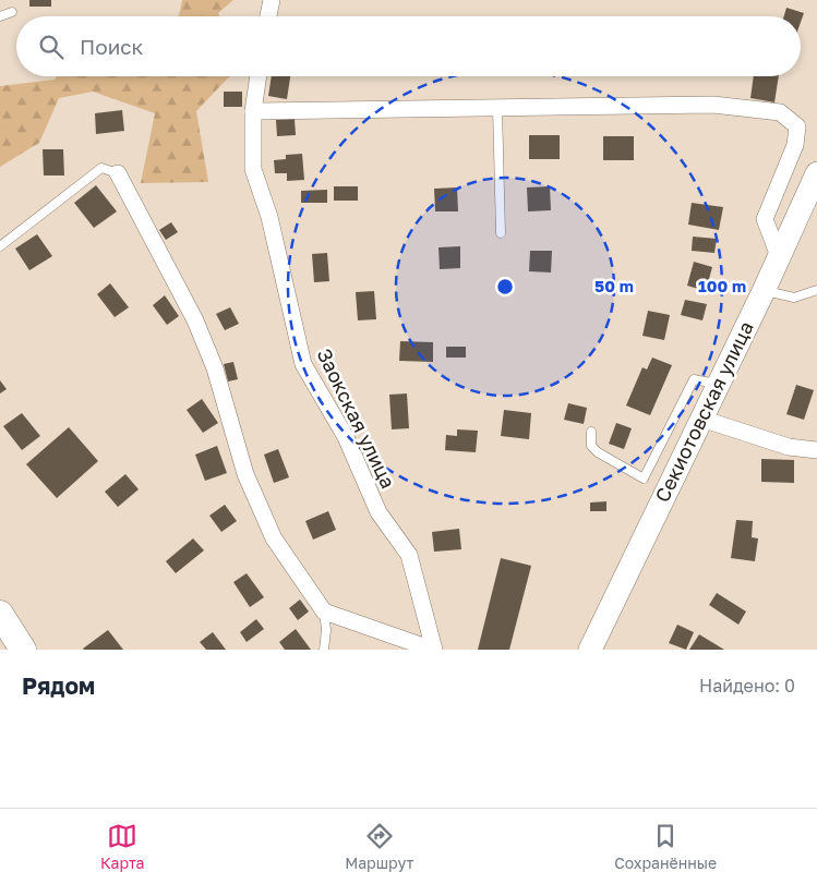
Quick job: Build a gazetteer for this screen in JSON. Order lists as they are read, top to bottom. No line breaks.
{"streets":{"main road":["Секиотовская улица"],"street":["Заокская улица"]},"page":{"search":"Поиск","heading":["Рядом","Найдено: 0"],"nav":["Карта","Маршрут","Сохранённые"]},"rings":["50 m","100 m"]}
